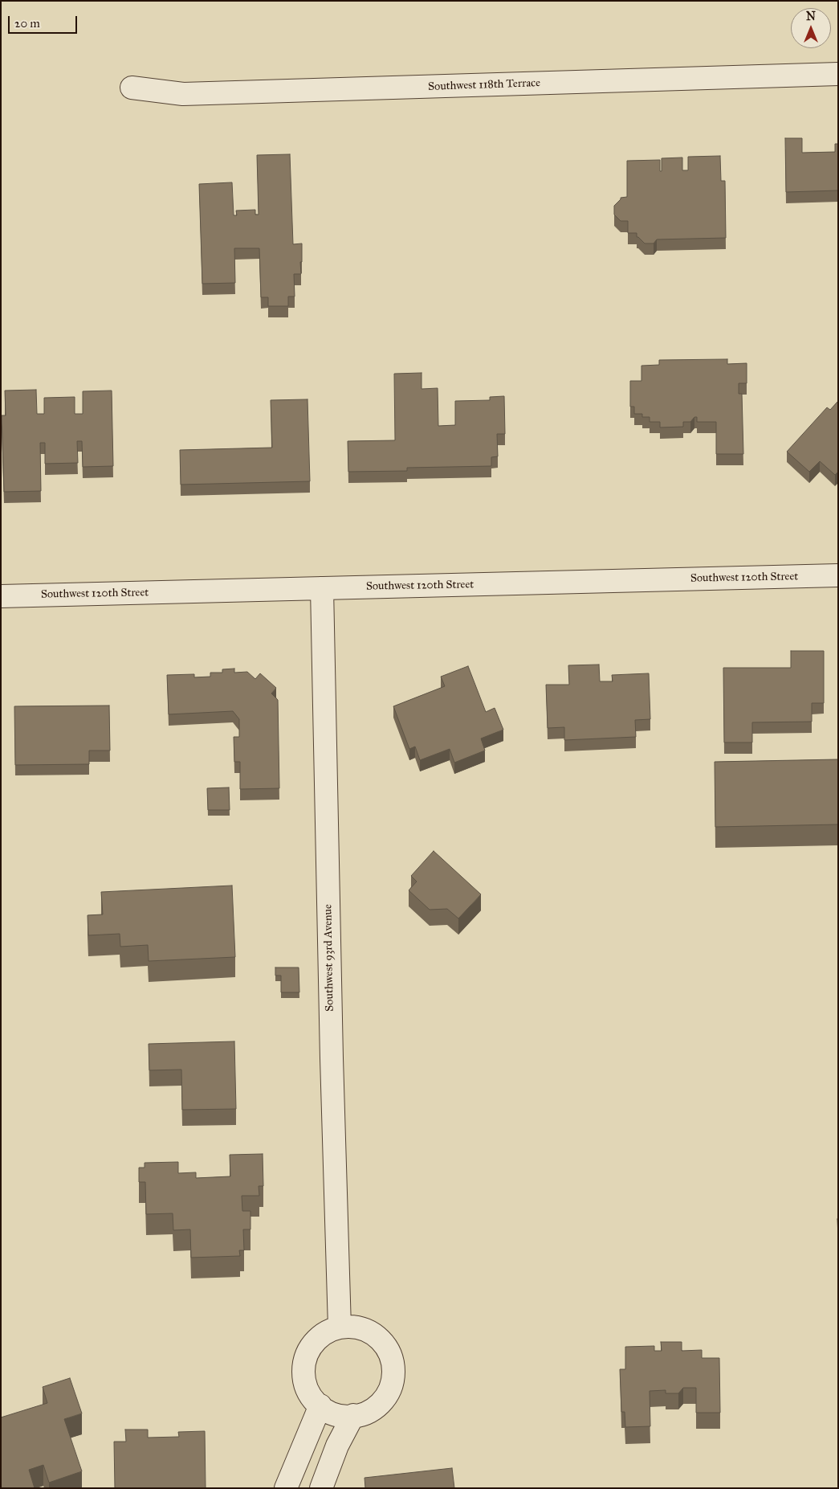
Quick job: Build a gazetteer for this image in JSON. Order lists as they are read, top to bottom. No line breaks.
{"streets":{"street":["Southwest 118th Terrace","Southwest 120th Street","Southwest 93rd Avenue"]},"crossings":[["Southwest 120th Street","Southwest 93rd Avenue"]],"scale_bar":"20 m","north":"top"}
